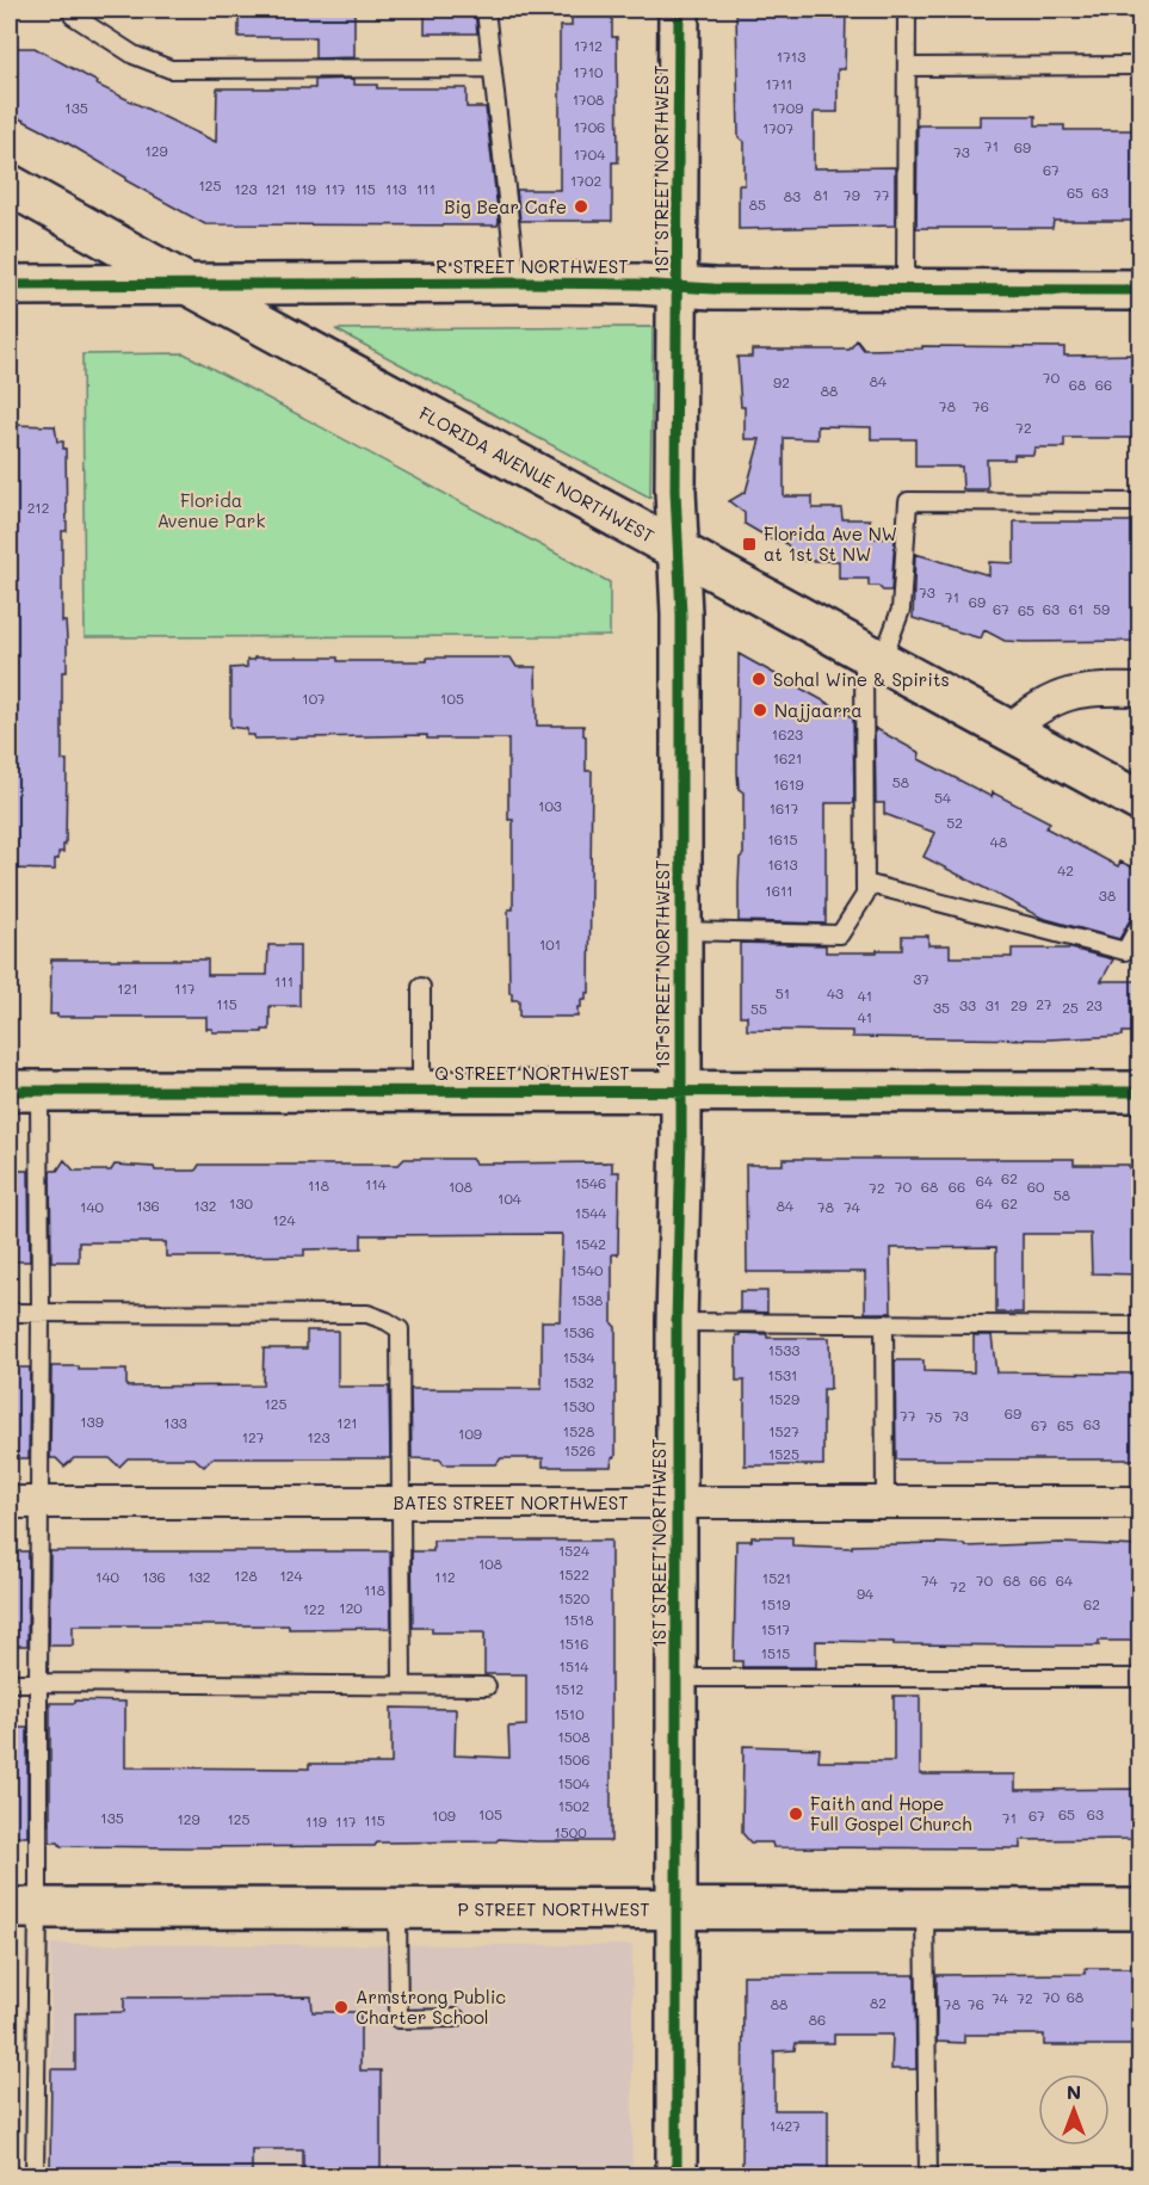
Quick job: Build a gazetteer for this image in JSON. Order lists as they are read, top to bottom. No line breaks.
{"streets":{"street":["1ST STREET NORTHWEST","R STREET NORTHWEST","FLORIDA AVENUE NORTHWEST","Q STREET NORTHWEST","BATES STREET NORTHWEST","P STREET NORTHWEST"]},"crossings":[["1ST STREET NORTHWEST","R STREET NORTHWEST"],["1ST STREET NORTHWEST","FLORIDA AVENUE NORTHWEST"],["1ST STREET NORTHWEST","Q STREET NORTHWEST"],["1ST STREET NORTHWEST","BATES STREET NORTHWEST"],["1ST STREET NORTHWEST","P STREET NORTHWEST"],["R STREET NORTHWEST","FLORIDA AVENUE NORTHWEST"]],"parks":["Florida Avenue Park"],"places":{"other":["Big Bear Cafe","Sohal Wine & Spirits","Najjaarra","Faith and Hope Full Gospel Church","Armstrong Public Charter School"],"transit":["Florida Ave NW at 1st St NW"]},"house_numbers":["1712","1713","1710","1711","1708","135","1709","1706","1707","71","69","129","73","1704","67","1702","125","123","121","119","117","115","113","111","65","63","81","79","77","83","85","70","84","92","68","66","88","78","76","72","212","73","71","69","67","63","61","59","65","107","105","1623","1621","58","1619","54","103","1617","52","1615","48","1613","42","1611","38","101","37","111","121","117","51","43","41","115","27","33","31","29","23","35","25","55","41","62","64","1546","114","118","108","70","68","66","60","72","58","104","130","64","62","136","132","84","140","78","74","1544","124","1542","1540","1538","1536","1533","1534","1531","1532","1529","125","1530","69","77","73","75","139","133","121","63","67","65","1528","1527","109","127","123","1526","1525","1524","108","1522","128","124","140","136","132","112","1521","74","70","68","66","64","72","118","94","1520","1519","62","120","122","1518","1517","1516","1515","1514","1512","1510","1508","1506","1504","1502","105","65","63","109","67","135","71","129","125","115","119","117","1500","70","68","74","72","82","88","78","76","86","1427"],"north":"top"}
